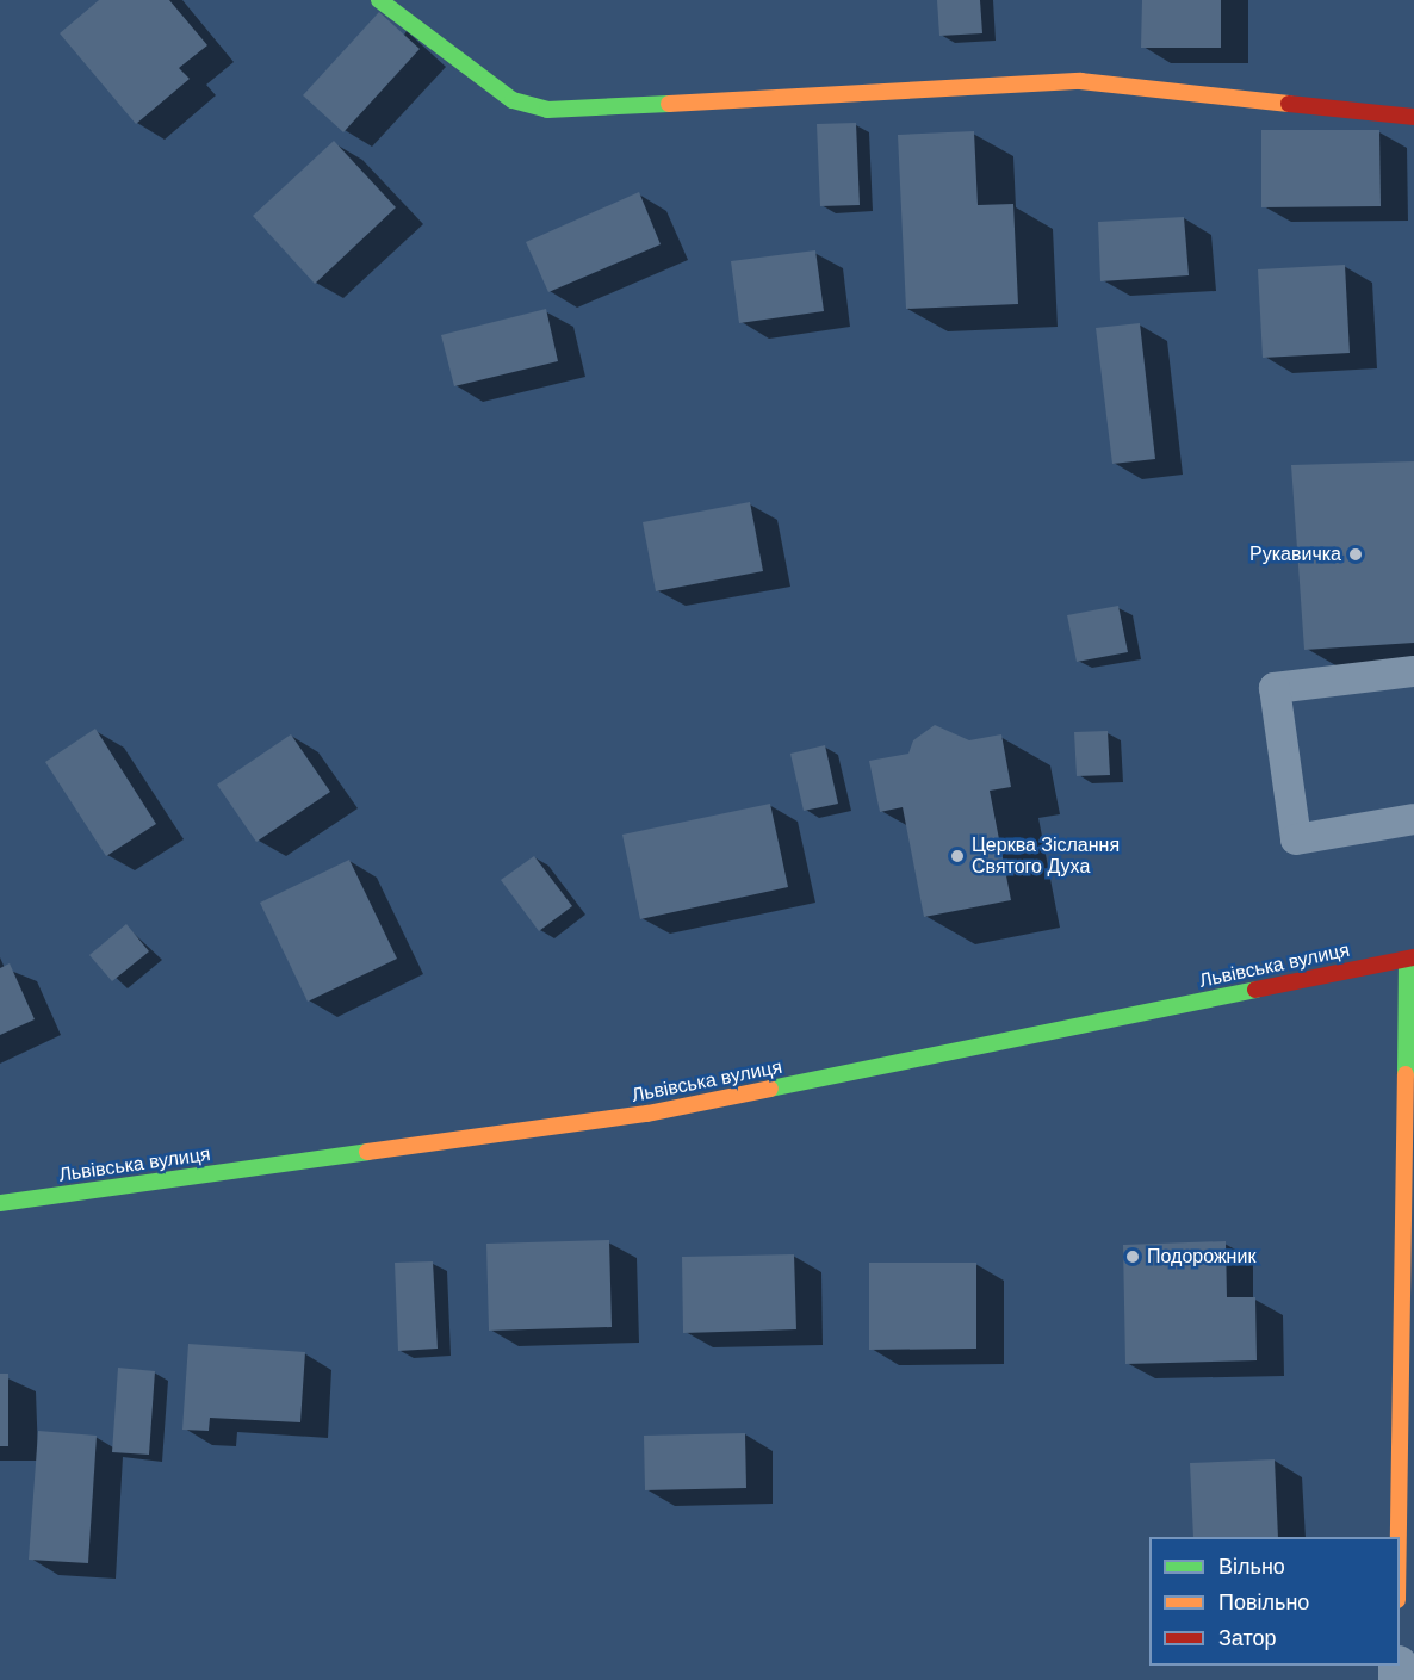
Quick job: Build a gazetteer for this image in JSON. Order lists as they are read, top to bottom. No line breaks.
{"streets":{"street":["Львівська вулиця"]},"places":["Рукавичка","Церква Зіслання Святого Духа","Подорожник"],"legend":["Вільно","Повільно","Затор"]}
